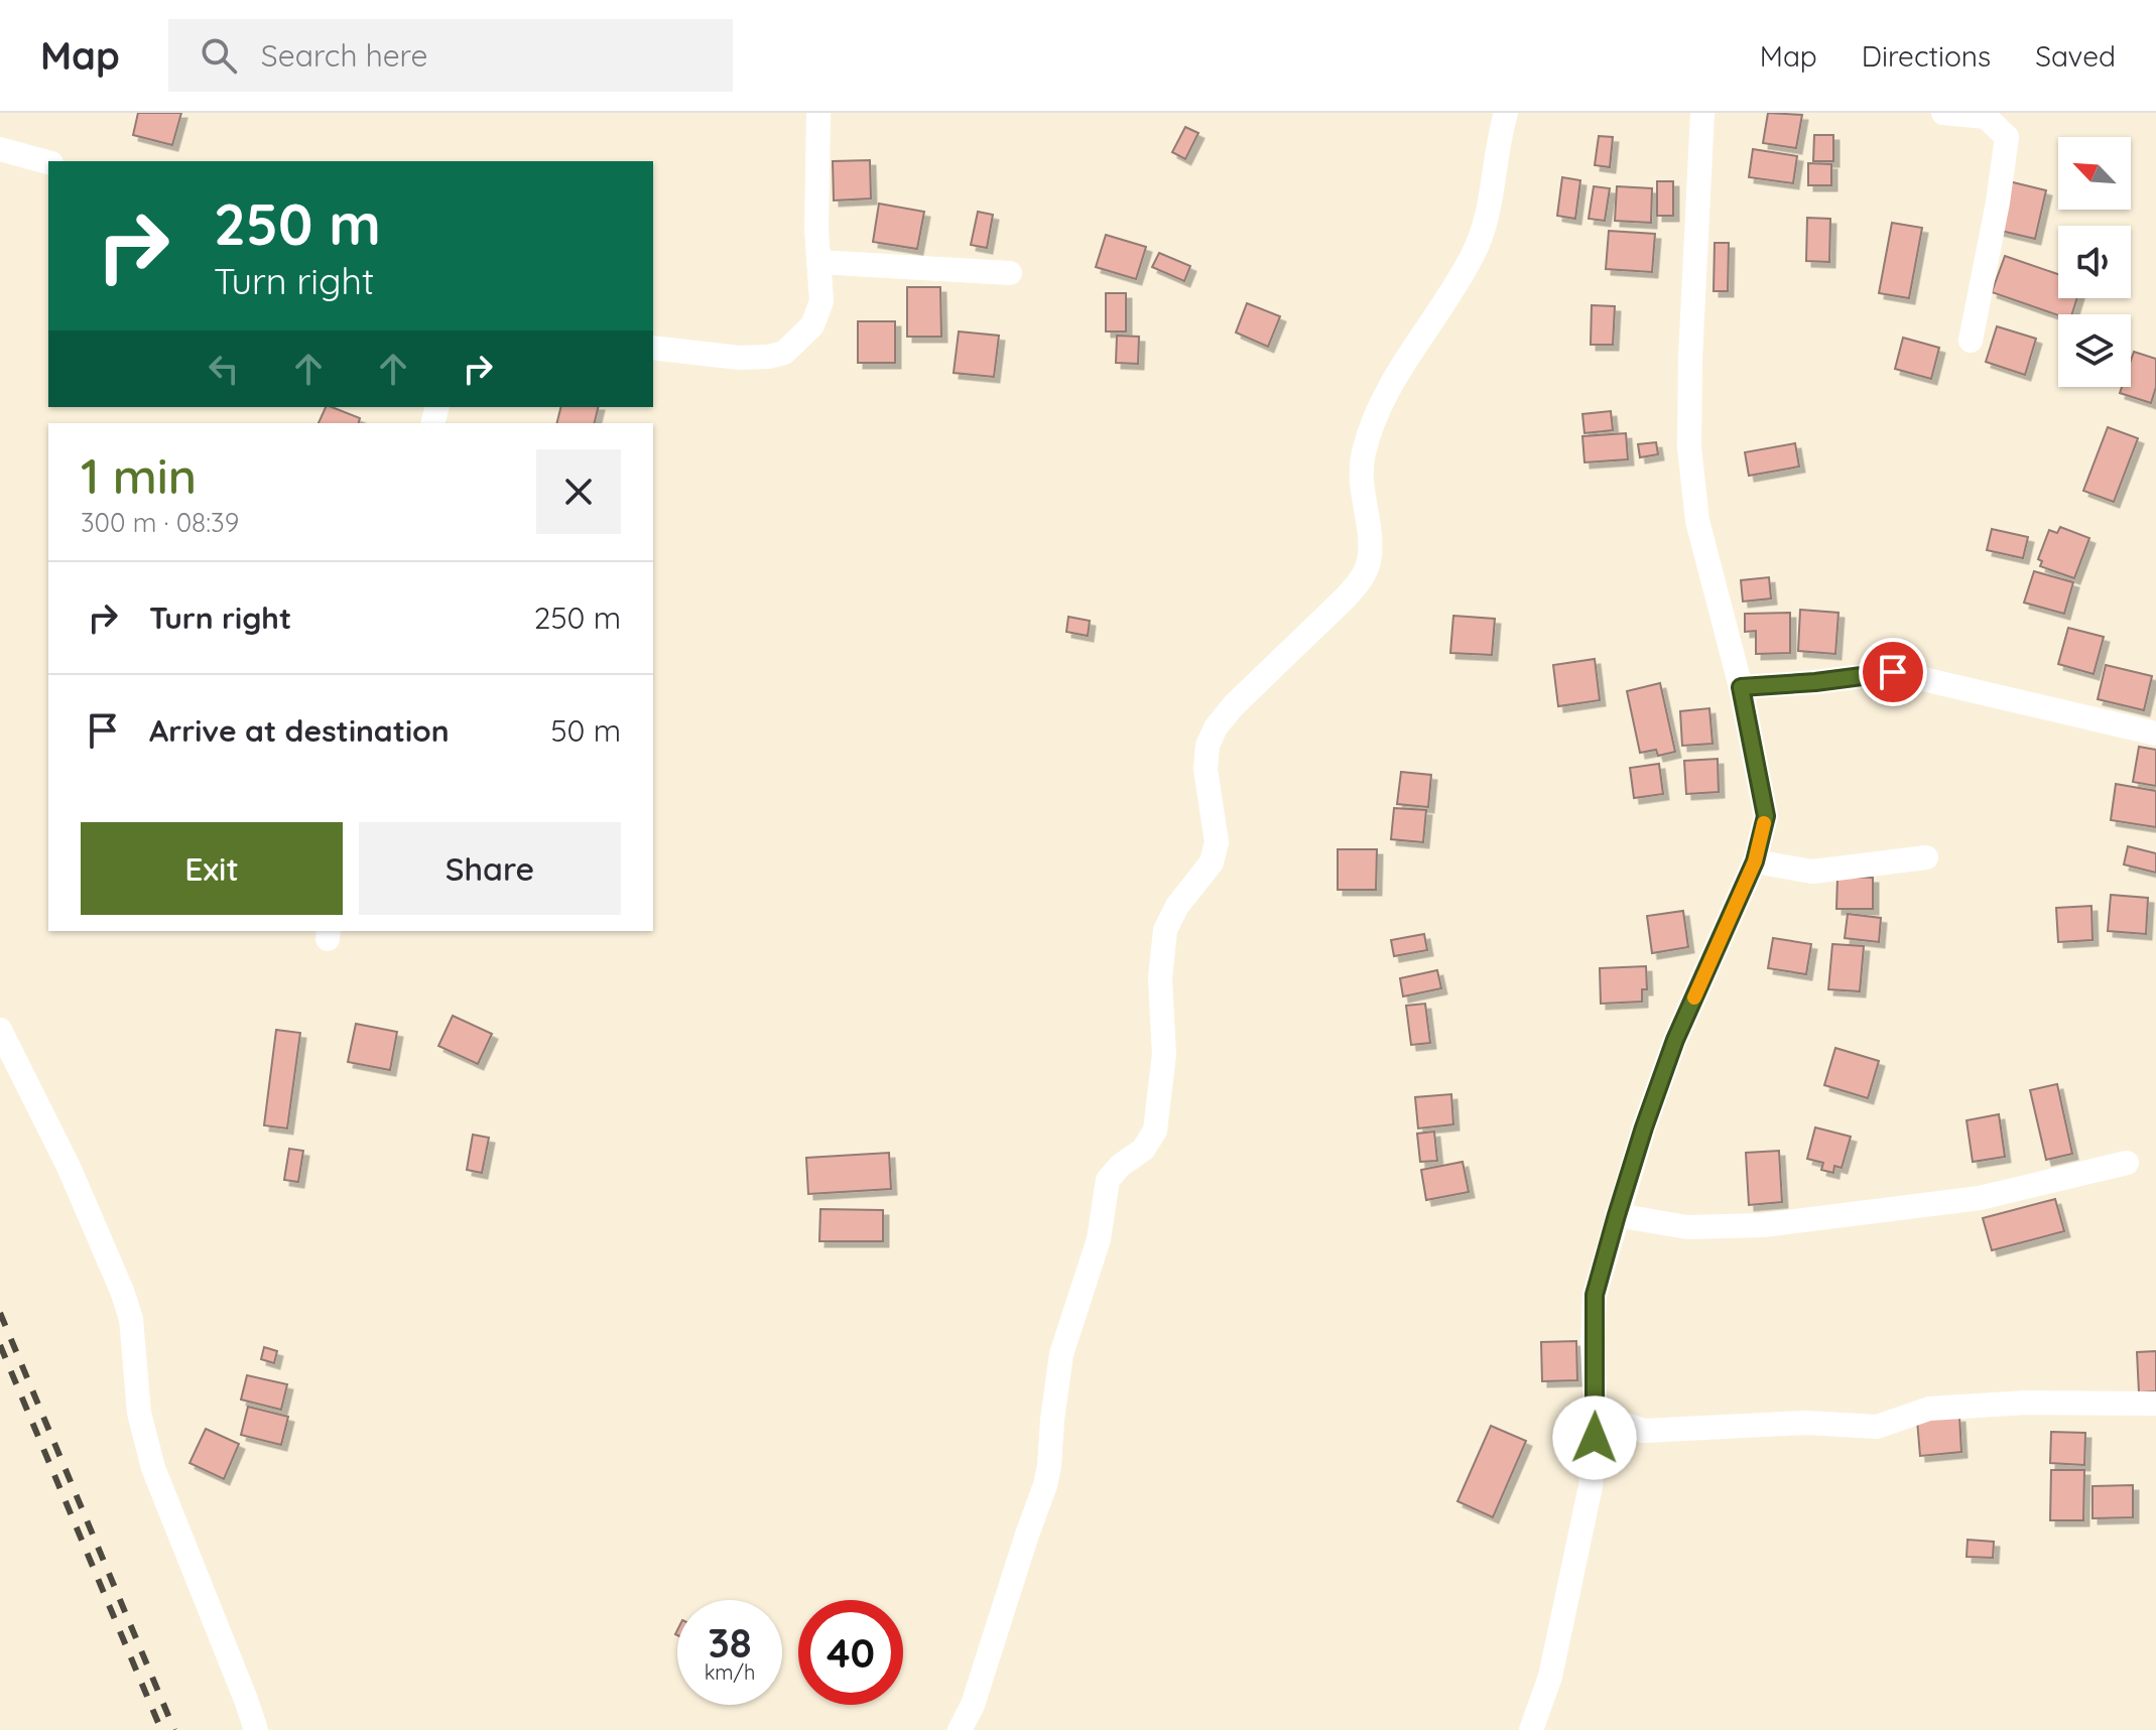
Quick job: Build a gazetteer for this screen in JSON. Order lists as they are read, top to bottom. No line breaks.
{"north":"top left","page":{"header":"Map","search":"Search here","nav":["Map","Directions","Saved"],"turn":["250 m","Turn right"],"heading":["1 min","300 m · 08:39"],"list":[{"name":"Turn right","value":"250 m"},{"name":"Arrive at destination","value":"50 m"}],"buttons":["Exit","Share"],"speed":"38 km/h","limit":"40"}}
